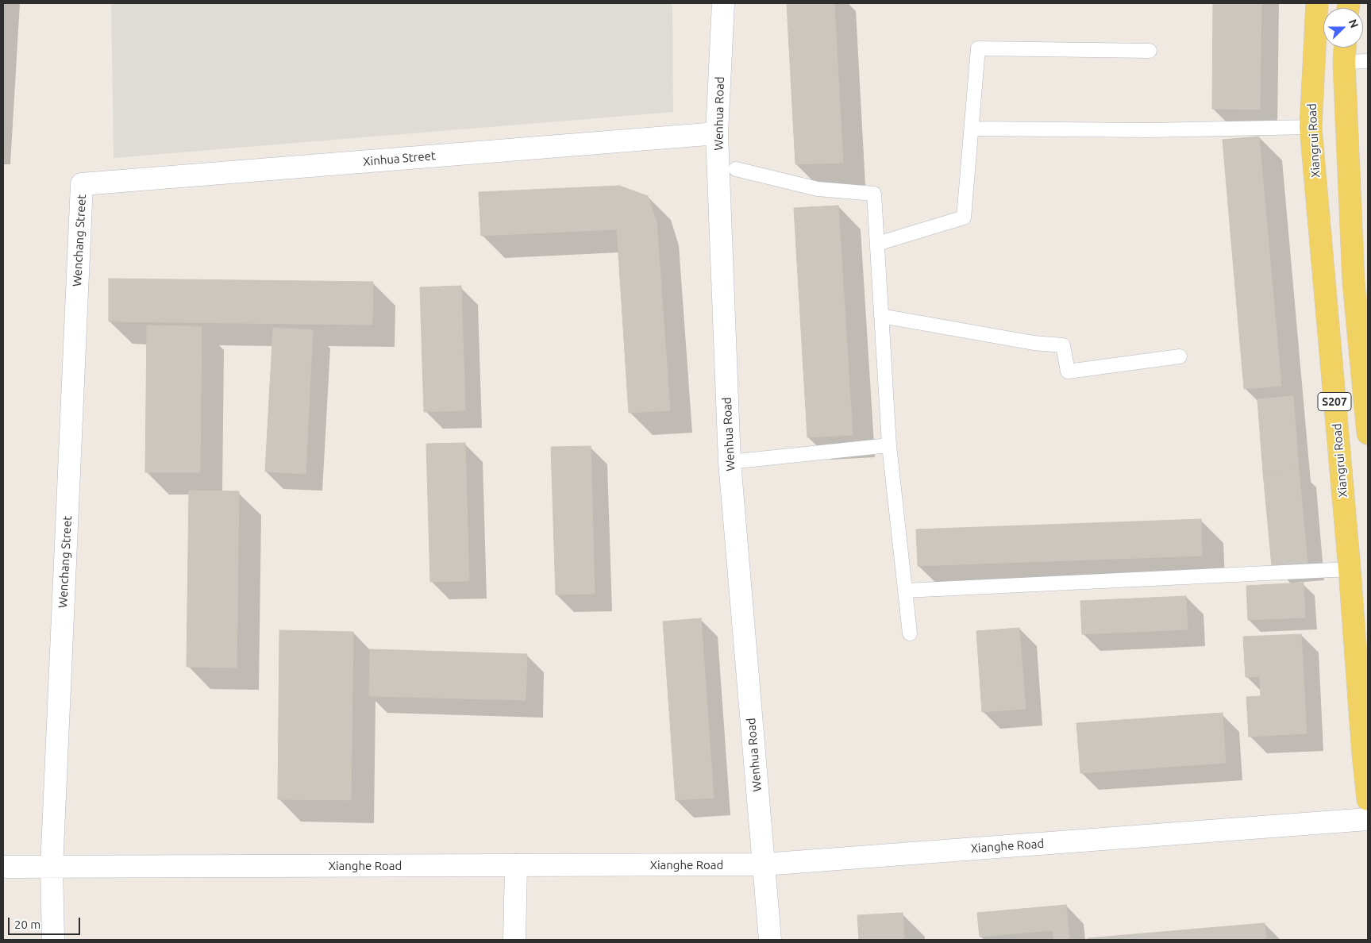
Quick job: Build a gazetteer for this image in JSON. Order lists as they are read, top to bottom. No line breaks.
{"streets":{"main road":["Wenhua Road","Xiangrui Road","Xinhua Street","Wenchang Street","S207","Xianghe Road"]},"crossings":[["Wenhua Road","Xinhua Street"],["Wenhua Road","Xianghe Road"],["Xinhua Street","Wenchang Street"],["Wenchang Street","Xianghe Road"]],"scale_bar":"20 m","north":"right"}
